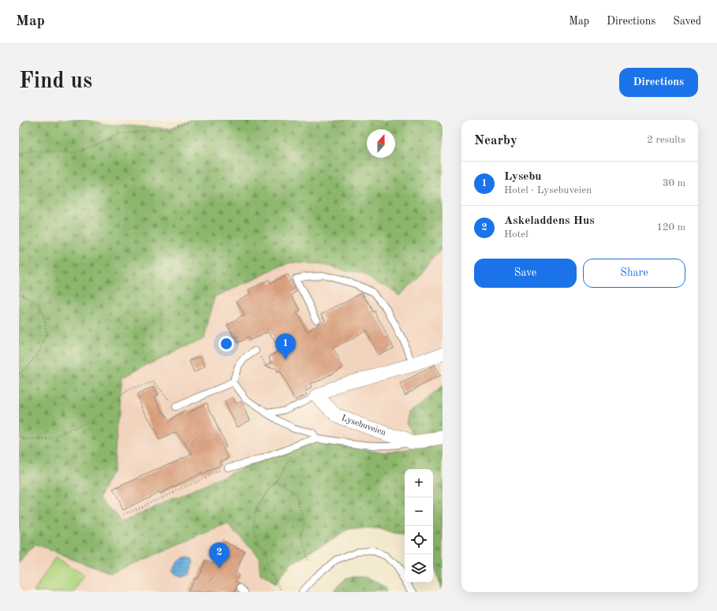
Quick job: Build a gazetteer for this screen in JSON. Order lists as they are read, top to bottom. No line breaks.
{"streets":{"street":["Lysebuveien"]},"north":"top","page":{"header":"Map","nav":["Map","Directions","Saved"],"buttons":["Directions",["Save","Share"]],"title":"Find us","heading":["Nearby","2 results"],"list":[{"mark":"1","name":"Lysebu","note":"Hotel · Lysebuveien","value":"30 m"},{"mark":"2","name":"Askeladdens Hus","note":"Hotel","value":"120 m"}],"pins":["1","2"],"map_buttons":["+","−"]}}
